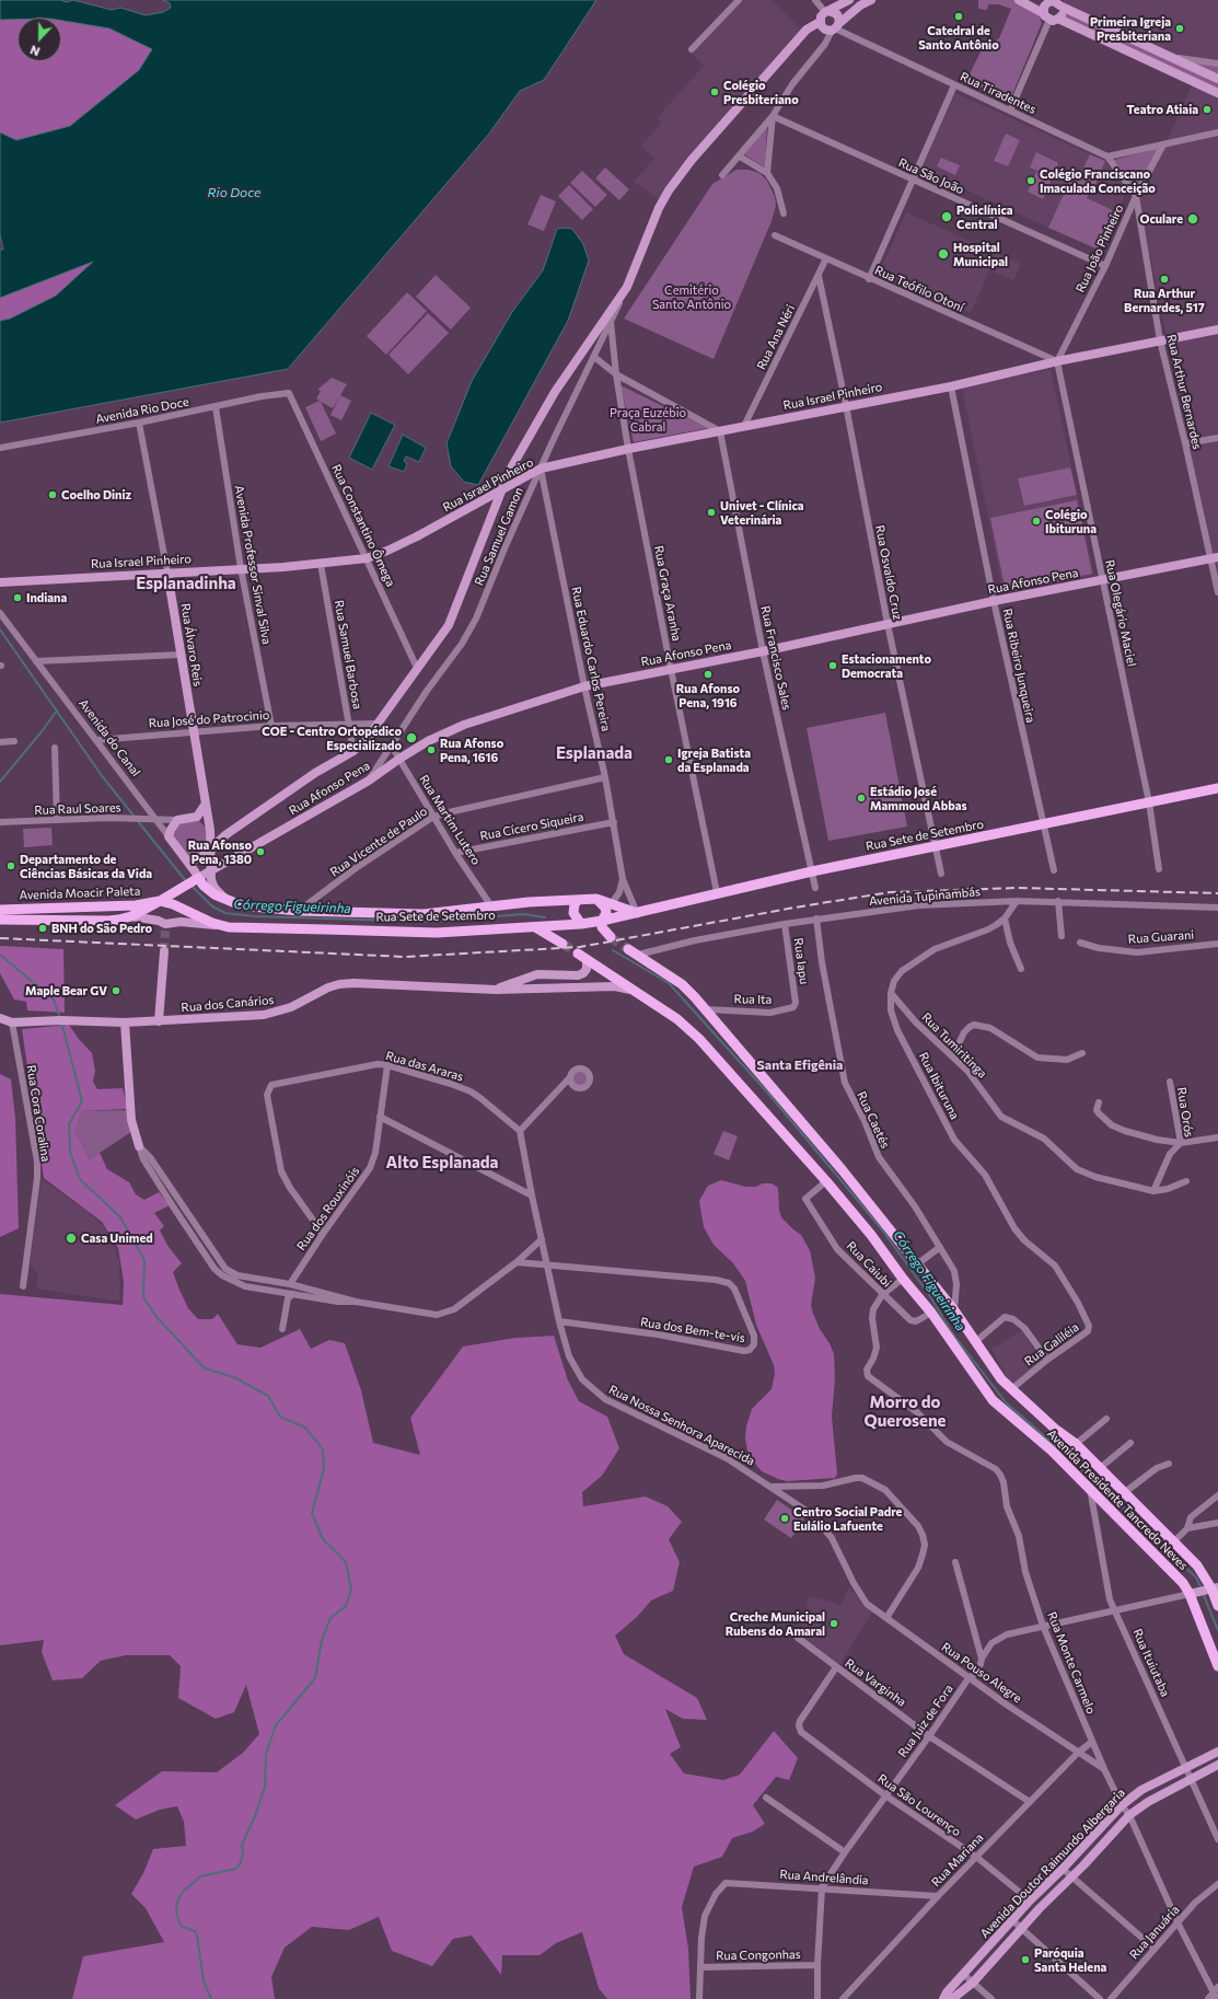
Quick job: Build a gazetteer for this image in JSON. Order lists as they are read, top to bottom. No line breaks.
{"streets":{"main road":["Rua Sete de Setembro","Avenida Moacir Paleta","Avenida Presidente Tancredo Neves"],"street":["Rua Tiradentes","Rua São João","Rua João Pinheiro","Rua Teófilo Otoní","Rua Ana Néri","Rua Arthur Bernardes","Rua Israel Pinheiro","Avenida Rio Doce","Rua Constantino Ômega","Rua Samuel Gamon","Avenida Professor Sinval Silva","Rua Osvaldo Cruz","Rua Afonso Pena","Rua Graça Aranha","Rua Olegário Maciel","Rua Álvaro Reis","Rua Samuel Barbosa","Rua Francisco Sales","Rua Eduardo Carlos Pereira","Rua Ribeiro Junqueira","Rua José do Patrocinio","Avenida do Canal","Rua Raul Soares","Rua Martim Lutero","Rua Cícero Siqueira","Rua Vicente de Paulo","Avenida Tupinambás","Rua Guarani","Rua Iapu","Rua Ita","Rua dos Canários","Rua Tumiritinga","Rua das Araras","Rua Ibituruna","Rua Orós","Rua Cora Coralina","Rua Caetés","Rua dos Rouxinóis","Rua Caiubi","Rua dos Bem-te-vis","Rua Galiléia","Rua Nossa Senhora Aparecida","Rua Monte Carmelo","Rua Ituiutaba","Rua Pouso Alegre","Rua Varginha","Rua Juiz de Fora","Rua São Lourenço","Rua Mariana","Avenida Doutor Raimundo Albergaria","Rua Andrelândia","Rua Januária","Rua Congonhas"]},"crossings":[["Rua Tiradentes","Rua João Pinheiro"],["Rua Tiradentes","Rua Arthur Bernardes"],["Rua São João","Rua João Pinheiro"],["Rua João Pinheiro","Rua Teófilo Otoní"],["Rua João Pinheiro","Rua Arthur Bernardes"],["Rua João Pinheiro","Rua Israel Pinheiro"],["Rua João Pinheiro","Rua Olegário Maciel"],["Rua Teófilo Otoní","Rua Ana Néri"],["Rua Teófilo Otoní","Rua Israel Pinheiro"],["Rua Teófilo Otoní","Rua Olegário Maciel"],["Rua Ana Néri","Rua Israel Pinheiro"],["Rua Ana Néri","Rua Osvaldo Cruz"],["Rua Arthur Bernardes","Rua Israel Pinheiro"],["Rua Arthur Bernardes","Rua Afonso Pena"],["Rua Israel Pinheiro","Rua Constantino Ômega"],["Rua Israel Pinheiro","Rua Samuel Gamon"],["Rua Israel Pinheiro","Avenida Professor Sinval Silva"],["Rua Israel Pinheiro","Rua Osvaldo Cruz"],["Rua Israel Pinheiro","Rua Graça Aranha"],["Rua Israel Pinheiro","Rua Olegário Maciel"],["Rua Israel Pinheiro","Rua Álvaro Reis"],["Rua Israel Pinheiro","Rua Samuel Barbosa"],["Rua Israel Pinheiro","Rua Francisco Sales"],["Rua Israel Pinheiro","Rua Eduardo Carlos Pereira"],["Rua Israel Pinheiro","Rua Ribeiro Junqueira"],["Avenida Rio Doce","Rua Constantino Ômega"],["Avenida Rio Doce","Avenida Professor Sinval Silva"],["Avenida Rio Doce","Rua Álvaro Reis"],["Rua Samuel Gamon","Rua Afonso Pena"],["Rua Samuel Gamon","Rua Graça Aranha"],["Rua Samuel Gamon","Rua Eduardo Carlos Pereira"],["Rua Samuel Gamon","Rua Martim Lutero"],["Avenida Professor Sinval Silva","Rua José do Patrocinio"],["Rua Osvaldo Cruz","Rua Afonso Pena"],["Rua Osvaldo Cruz","Rua Sete de Setembro"],["Rua Afonso Pena","Rua Graça Aranha"],["Rua Afonso Pena","Rua Olegário Maciel"],["Rua Afonso Pena","Rua Álvaro Reis"],["Rua Afonso Pena","Rua Francisco Sales"],["Rua Afonso Pena","Rua Eduardo Carlos Pereira"],["Rua Afonso Pena","Rua Ribeiro Junqueira"],["Rua Afonso Pena","Avenida do Canal"],["Rua Afonso Pena","Rua Martim Lutero"],["Rua Afonso Pena","Rua Sete de Setembro"],["Rua Afonso Pena","Avenida Moacir Paleta"],["Rua Graça Aranha","Rua Sete de Setembro"],["Rua Olegário Maciel","Rua Sete de Setembro"],["Rua Álvaro Reis","Rua José do Patrocinio"],["Rua Álvaro Reis","Avenida do Canal"],["Rua Álvaro Reis","Rua Raul Soares"],["Rua Samuel Barbosa","Rua José do Patrocinio"],["Rua Francisco Sales","Rua Sete de Setembro"],["Rua Eduardo Carlos Pereira","Rua Cícero Siqueira"],["Rua Eduardo Carlos Pereira","Rua Sete de Setembro"],["Rua Eduardo Carlos Pereira","Rua Vicente de Paulo"],["Rua Ribeiro Junqueira","Rua Sete de Setembro"],["Rua José do Patrocinio","Avenida do Canal"],["Avenida do Canal","Rua Raul Soares"],["Avenida do Canal","Rua Sete de Setembro"],["Avenida do Canal","Avenida Moacir Paleta"],["Rua Martim Lutero","Rua Cícero Siqueira"],["Rua Martim Lutero","Rua Sete de Setembro"],["Rua Martim Lutero","Rua Vicente de Paulo"],["Rua Sete de Setembro","Rua Vicente de Paulo"],["Rua Sete de Setembro","Avenida Moacir Paleta"],["Avenida Tupinambás","Rua Iapu"],["Avenida Tupinambás","Rua Caetés"],["Avenida Tupinambás","Avenida Presidente Tancredo Neves"],["Rua Iapu","Rua Ita"],["Rua Ita","Avenida Presidente Tancredo Neves"],["Rua dos Canários","Rua Cora Coralina"],["Rua dos Canários","Avenida Presidente Tancredo Neves"],["Rua Tumiritinga","Rua Ibituruna"],["Rua Tumiritinga","Rua Orós"],["Rua das Araras","Rua dos Rouxinóis"],["Rua Ibituruna","Rua Galiléia"],["Rua Caetés","Avenida Presidente Tancredo Neves"],["Rua Caiubi","Avenida Presidente Tancredo Neves"],["Rua Caiubi","Rua Monte Carmelo"],["Rua dos Bem-te-vis","Rua Nossa Senhora Aparecida"],["Rua Galiléia","Avenida Presidente Tancredo Neves"],["Rua Nossa Senhora Aparecida","Rua Pouso Alegre"],["Avenida Presidente Tancredo Neves","Rua Ituiutaba"],["Avenida Presidente Tancredo Neves","Rua Juiz de Fora"],["Rua Monte Carmelo","Rua Pouso Alegre"],["Rua Monte Carmelo","Rua Juiz de Fora"],["Rua Monte Carmelo","Rua Mariana"],["Rua Monte Carmelo","Avenida Doutor Raimundo Albergaria"],["Rua Monte Carmelo","Rua Januária"],["Rua Ituiutaba","Rua Juiz de Fora"],["Rua Ituiutaba","Avenida Doutor Raimundo Albergaria"],["Rua Pouso Alegre","Rua Juiz de Fora"],["Rua Pouso Alegre","Rua Mariana"],["Rua Varginha","Rua Juiz de Fora"],["Rua Varginha","Rua São Lourenço"],["Rua Varginha","Rua Mariana"],["Rua Juiz de Fora","Rua São Lourenço"],["Rua Juiz de Fora","Rua Andrelândia"],["Rua São Lourenço","Rua Mariana"],["Rua São Lourenço","Avenida Doutor Raimundo Albergaria"],["Rua Mariana","Rua Andrelândia"],["Rua Andrelândia","Rua Congonhas"]],"districts":["Esplanadinha","Esplanada","Santa Efigênia","Alto Esplanada","Morro do Querosene"],"water":["Rio Doce","Córrego Figueirinha"],"parks":["Cemitério Santo Antônio","Praça Euzébio Cabral"],"places":["Catedral de Santo Antônio","Primeira Igreja Presbiteriana","Colégio Presbiteriano","Teatro Atiaia","Colégio Franciscano Imaculada Conceição","Policlínica Central","Oculare","Hospital Municipal","Rua Arthur Bernardes, 517","Coelho Diniz","Univet - Clínica Veterinária","Colégio Ibituruna","Indiana","Estacionamento Democrata","Rua Afonso Pena, 1916","COE - Centro Ortopédico Especializado","Rua Afonso Pena, 1616","Igreja Batista da Esplanada","Estádio José Mammoud Abbas","Rua Afonso Pena, 1380","Departamento de Ciências Básicas da Vida","BNH do São Pedro","Maple Bear GV","Casa Unimed","Centro Social Padre Eulálio Lafuente","Creche Municipal Rubens do Amaral","Paróquia Santa Helena"],"north":"bottom"}
